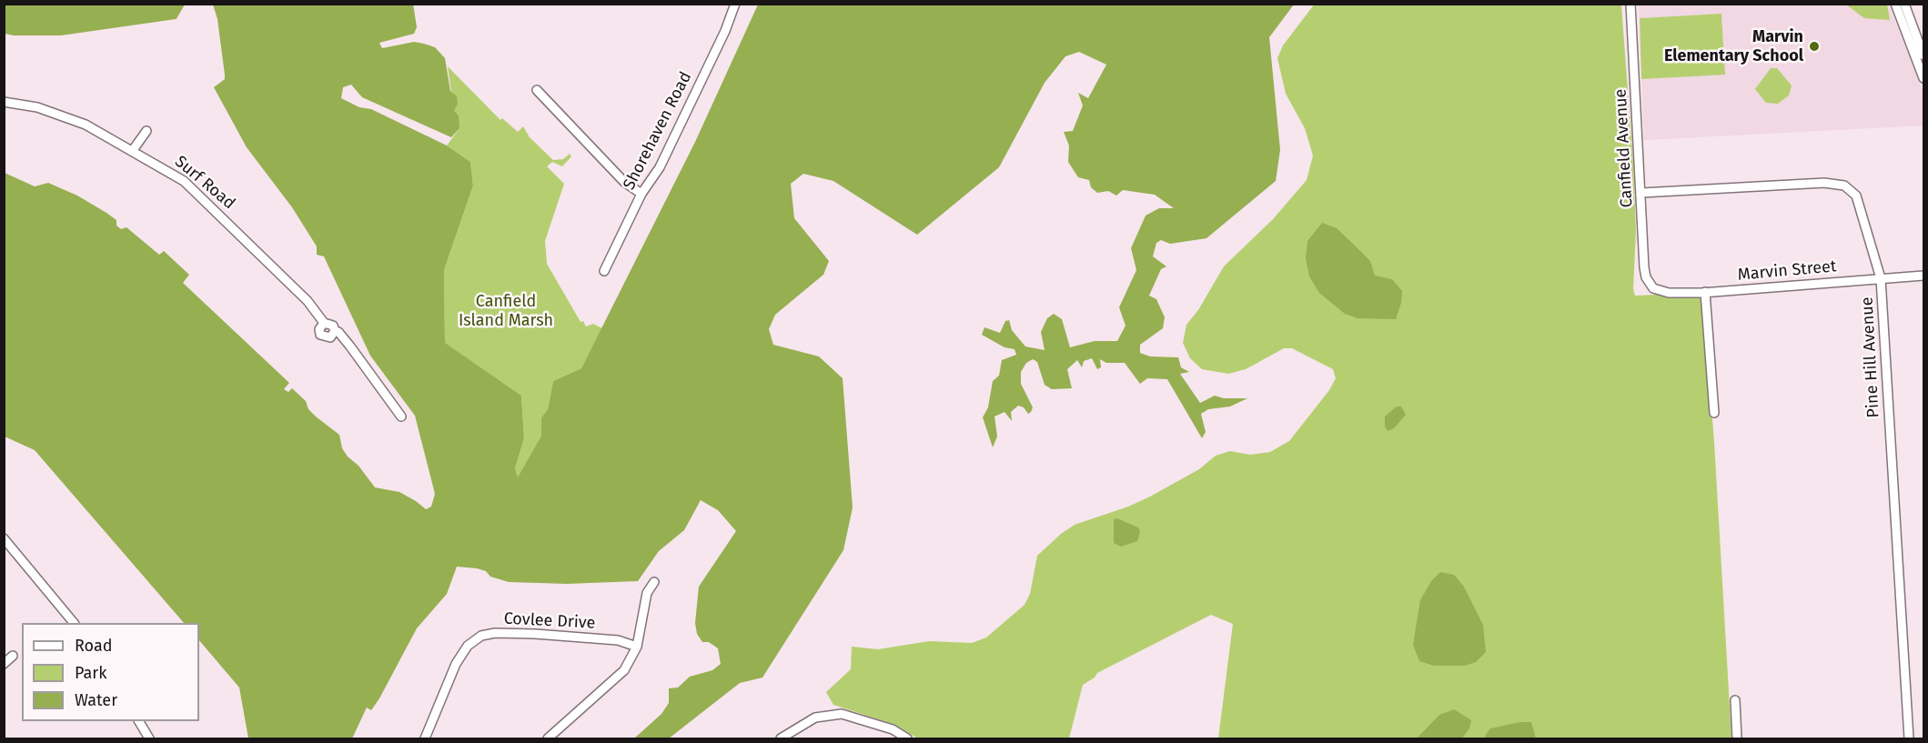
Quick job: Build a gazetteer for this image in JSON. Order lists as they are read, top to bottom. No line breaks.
{"streets":{"street":["Shorehaven Road","Canfield Avenue","Surf Road","Marvin Street","Pine Hill Avenue","Covlee Drive"]},"crossings":[["Canfield Avenue","Marvin Street"],["Canfield Avenue","Pine Hill Avenue"],["Marvin Street","Pine Hill Avenue"]],"parks":["Canfield Island Marsh"],"places":["Marvin Elementary School"],"legend":["Road","Park","Water"]}
